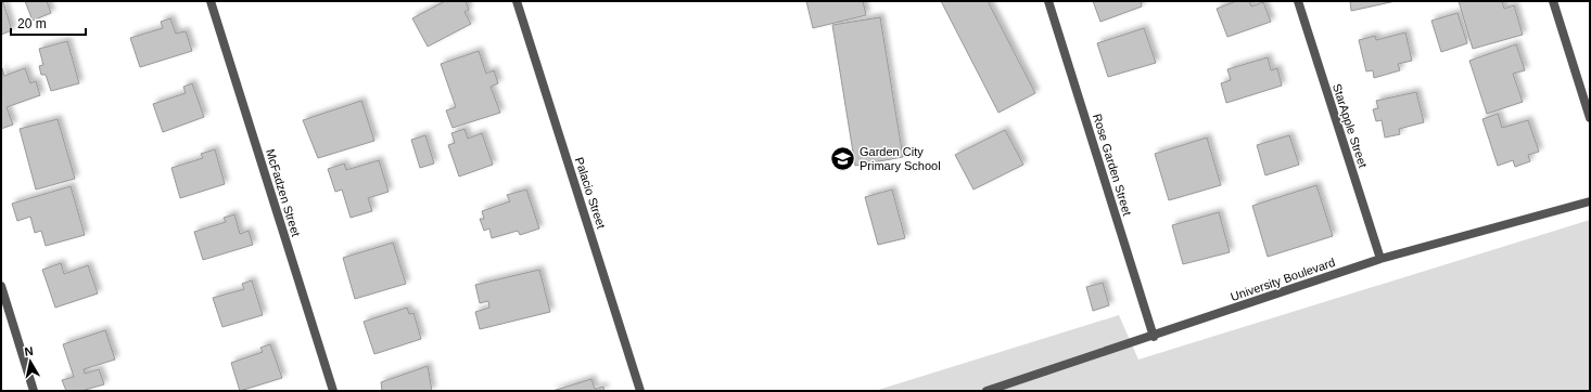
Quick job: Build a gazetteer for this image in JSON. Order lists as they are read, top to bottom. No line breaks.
{"streets":{"street":["StarApple Street","Rose Garden Street","McFadzen Street","Palacio Street","University Boulevard"]},"crossings":[["StarApple Street","University Boulevard"],["Rose Garden Street","University Boulevard"]],"places":{"school or university":["Garden City Primary School"]},"scale_bar":"20 m","north":"top"}
